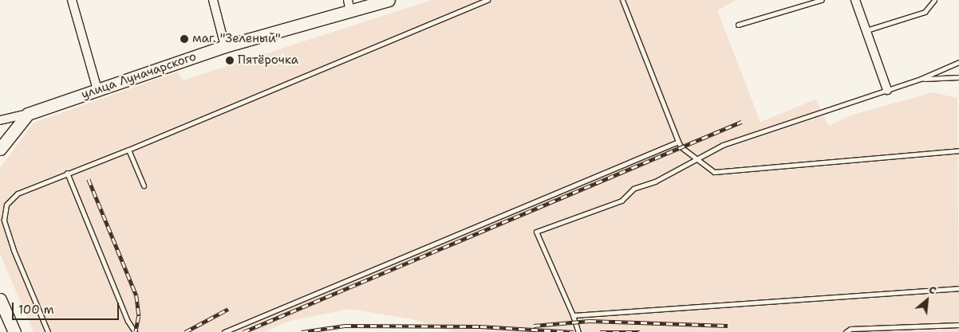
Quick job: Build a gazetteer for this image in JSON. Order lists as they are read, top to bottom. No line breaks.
{"streets":{"street":["улица Луначарского"]},"places":["маг. \"Зеленый\"","Пятёрочка"],"scale_bar":"100 m","north":"top right"}
